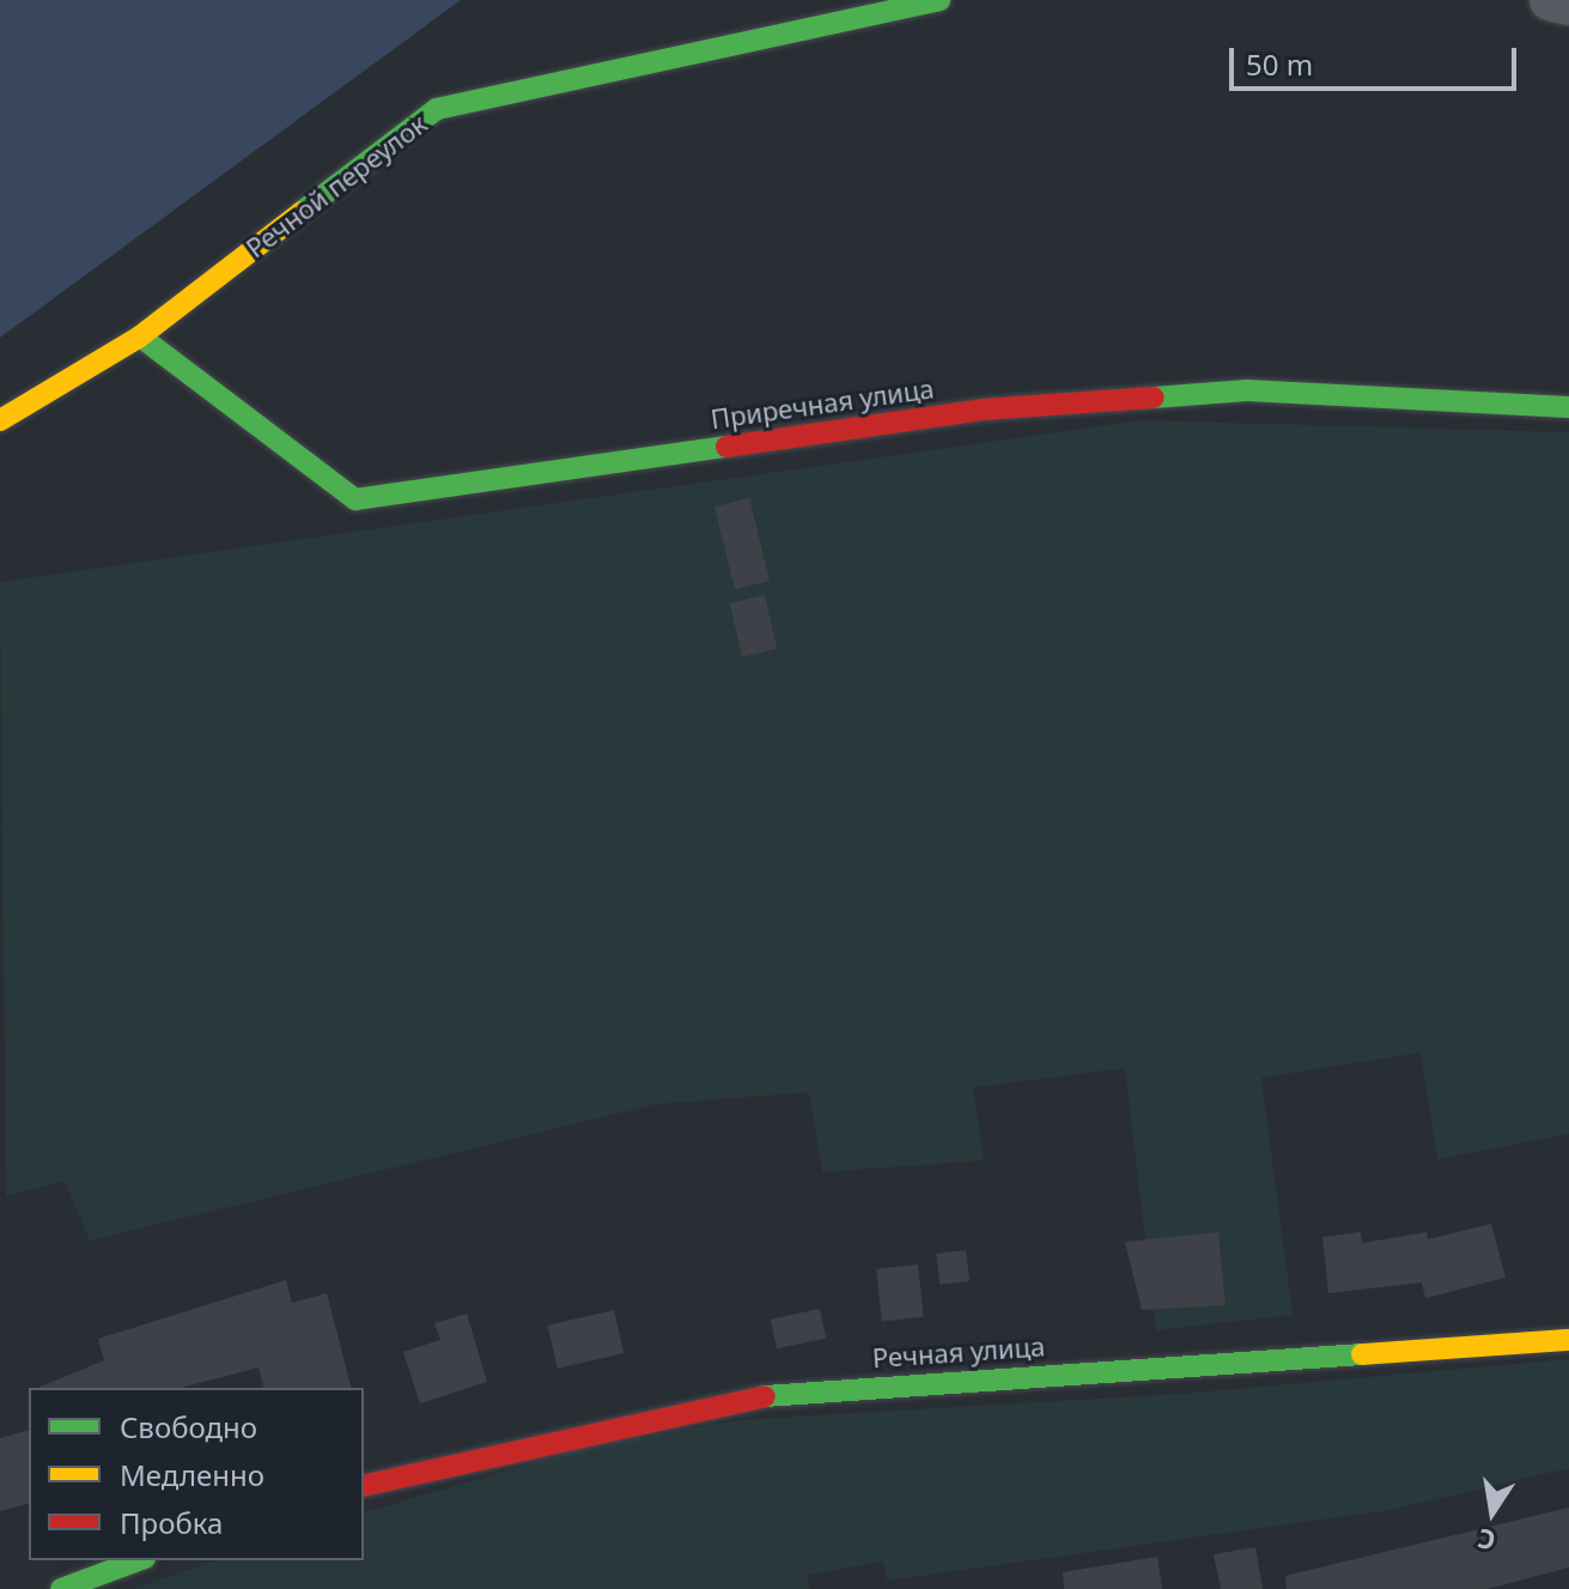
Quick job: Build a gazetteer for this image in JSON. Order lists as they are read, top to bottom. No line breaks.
{"streets":{"street":["Речной переулок","Приречная улица","Речная улица"]},"crossings":[["Речной переулок","Приречная улица"]],"legend":["Свободно","Медленно","Пробка"],"scale_bar":"50 m","north":"bottom"}
